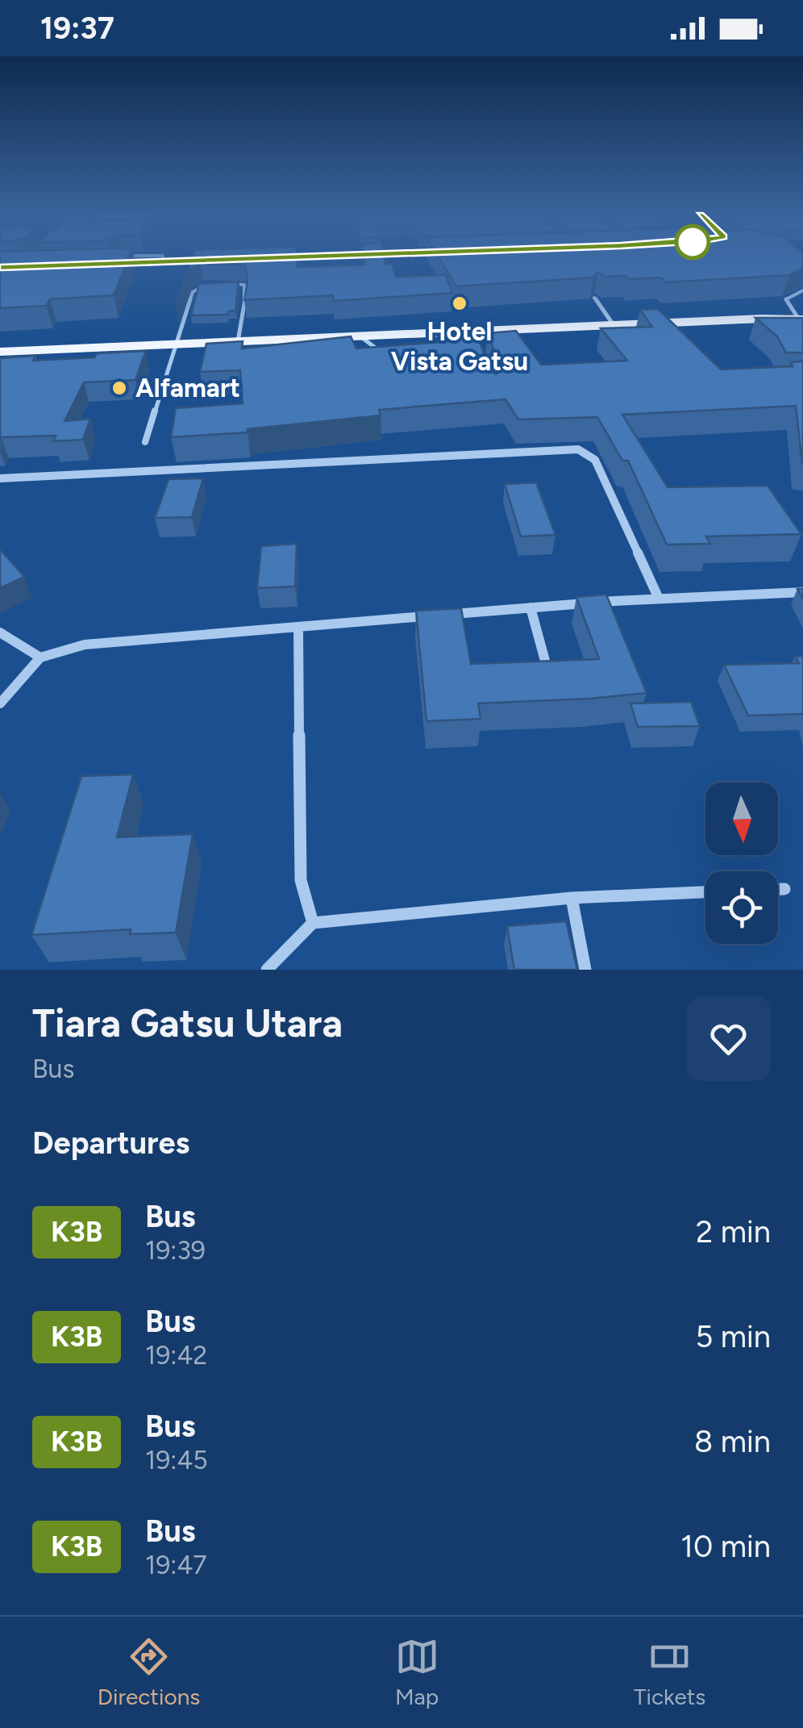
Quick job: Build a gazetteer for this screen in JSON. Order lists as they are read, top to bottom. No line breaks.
{"places":["Hotel Vista Gatsu","Alfamart"],"lines":["bus line K3B"],"north":"bottom","page":{"status":"19:37","heading":[["Tiara Gatsu Utara","Bus"],"Departures"],"list":[{"mark":"K3B","name":"Bus","note":"19:39","value":"2 min"},{"mark":"K3B","name":"Bus","note":"19:42","value":"5 min"},{"mark":"K3B","name":"Bus","note":"19:45","value":"8 min"},{"mark":"K3B","name":"Bus","note":"19:47","value":"10 min"}],"tabs":["Directions","Map","Tickets"]}}
